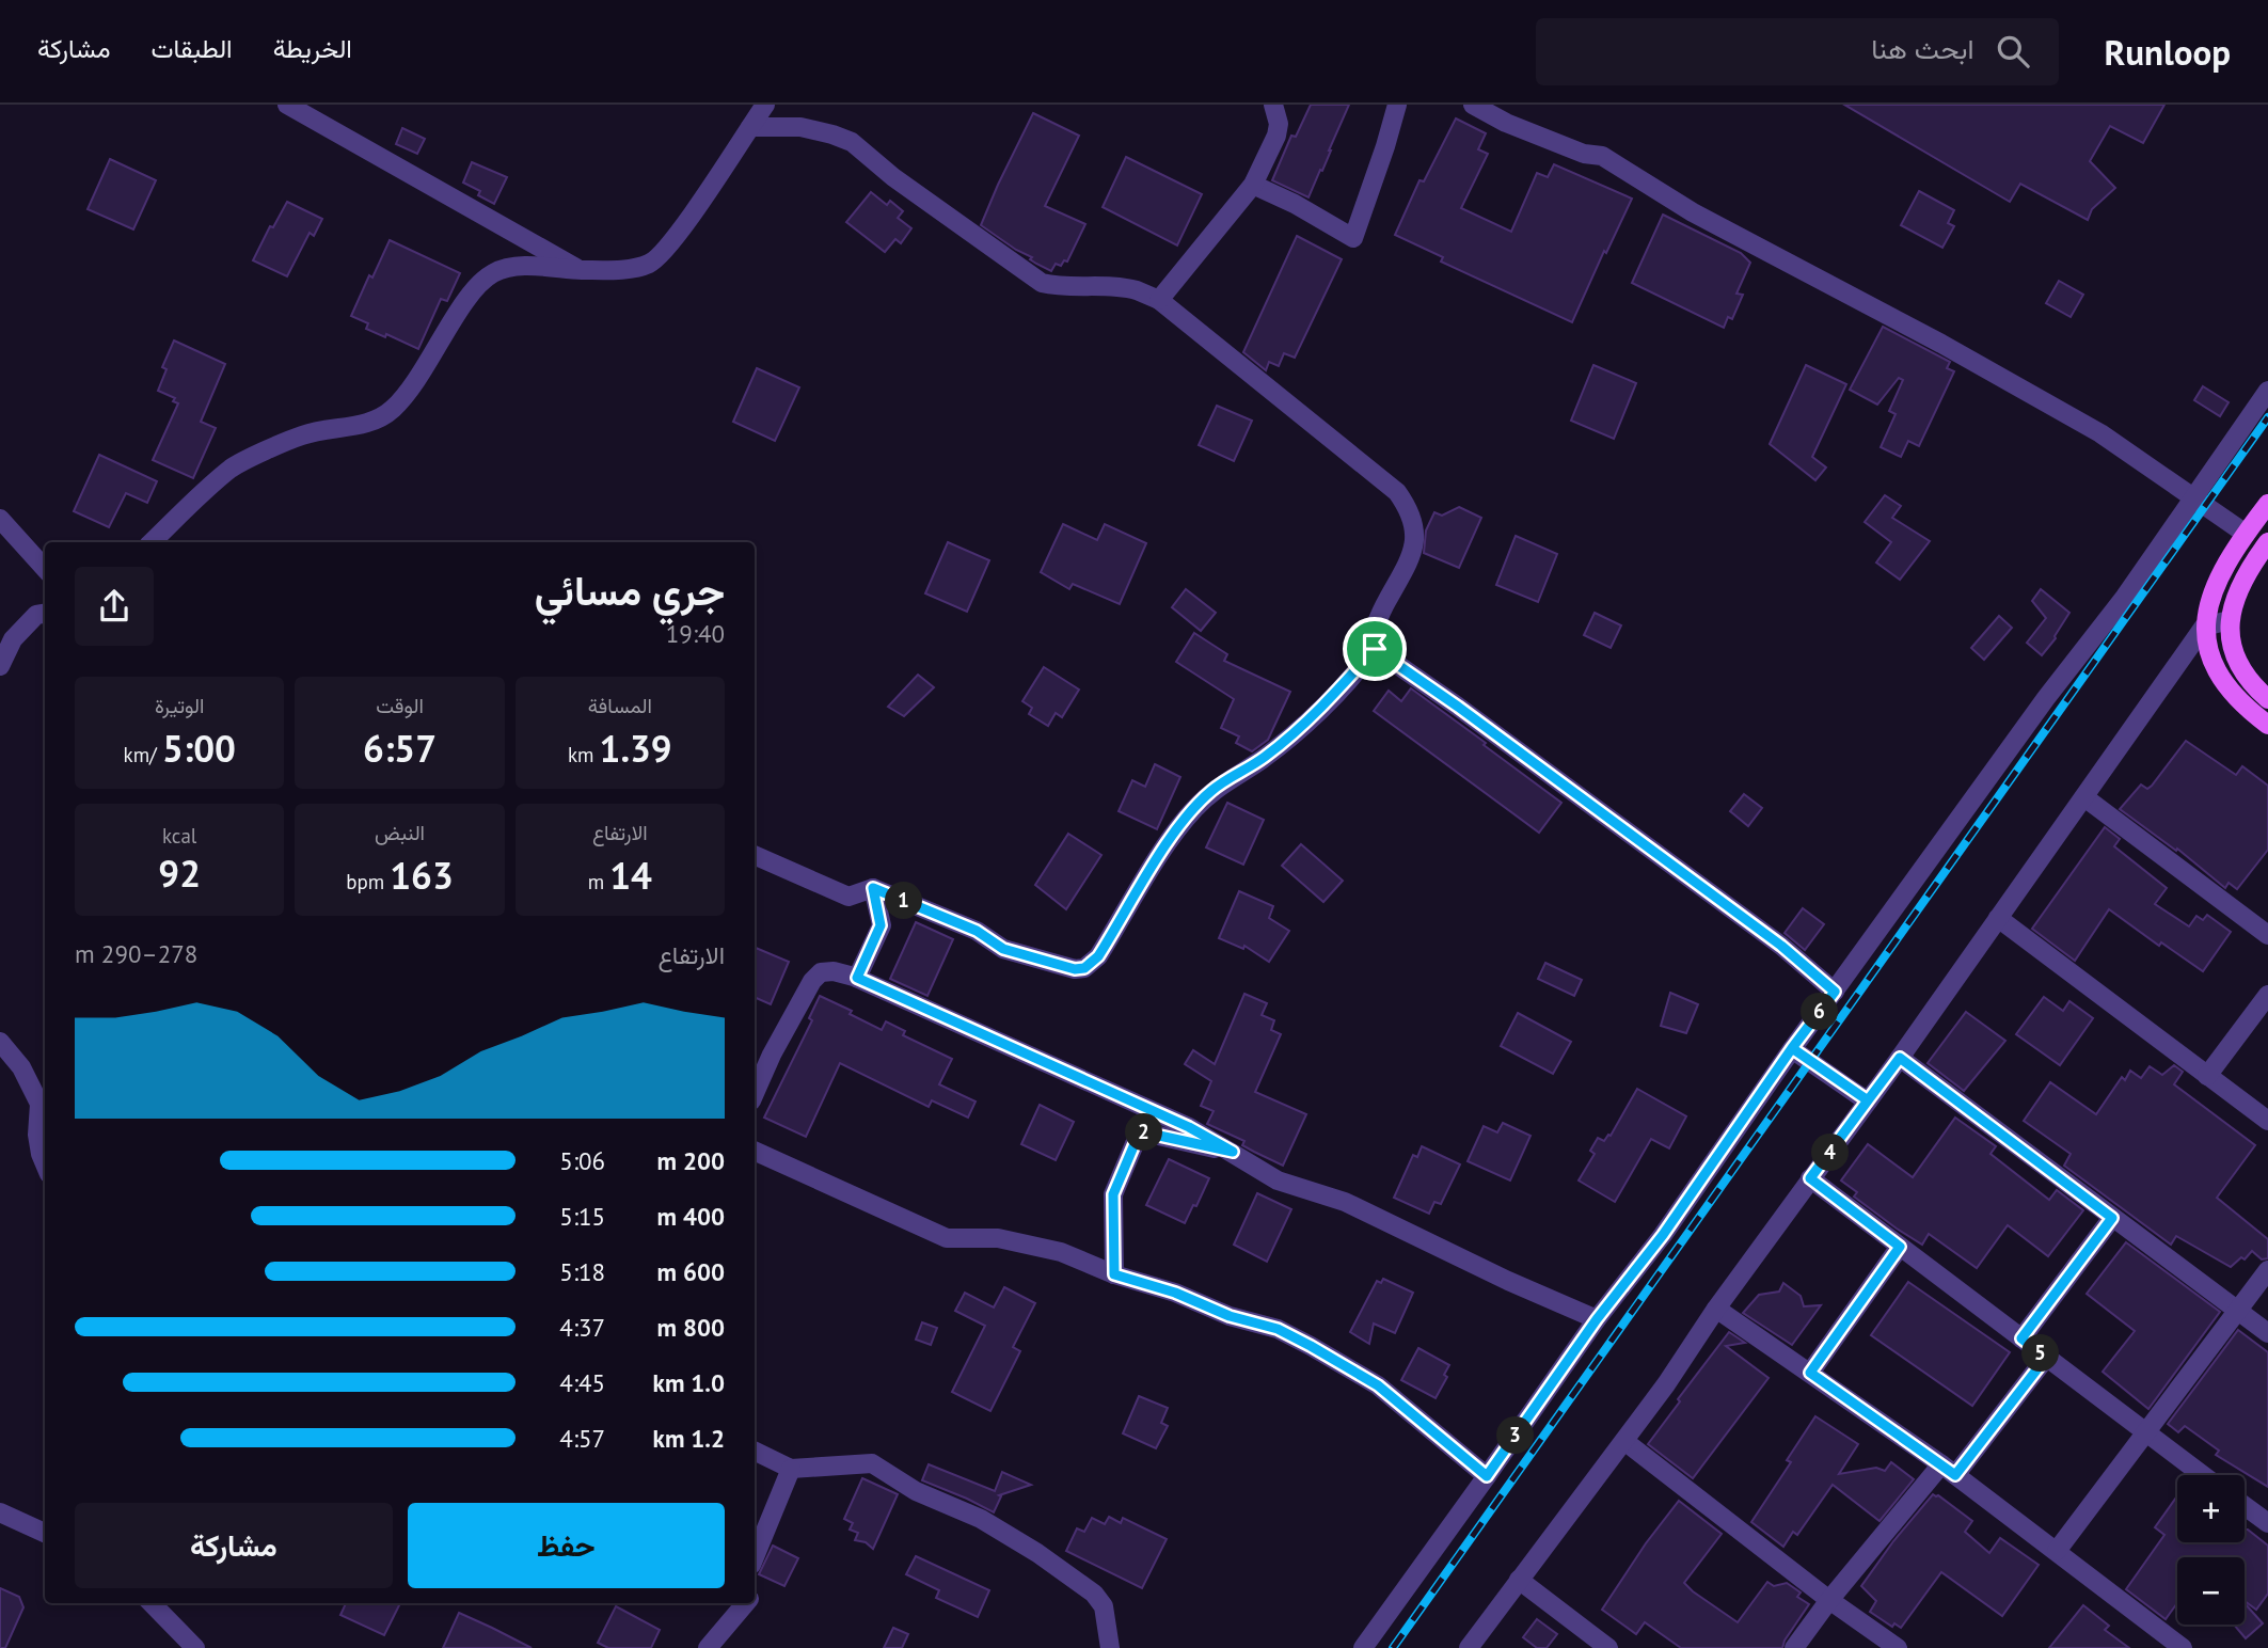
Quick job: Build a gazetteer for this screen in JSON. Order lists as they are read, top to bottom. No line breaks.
{"page":{"header":"Runloop","search":"ابحث هنا","nav":["الخريطة","الطبقات","مشاركة"],"heading":["جري مسائي","19:40"],"stats":[["المسافة","1.39 km"],["الوقت","6:57"],["الوتيرة","5:00 /km"],["الارتفاع","14 m"],["النبض","163 bpm"],["kcal","92"]],"pins":["1","6","2","4","5","3"],"chart":["الارتفاع","278–290 m"],"list":[{"name":"200 m","note":"5:06"},{"name":"400 m","note":"5:15"},{"name":"600 m","note":"5:18"},{"name":"800 m","note":"4:37"},{"name":"1.0 km","note":"4:45"},{"name":"1.2 km","note":"4:57"}],"map_buttons":["+","−"],"buttons":["حفظ","مشاركة"]}}
